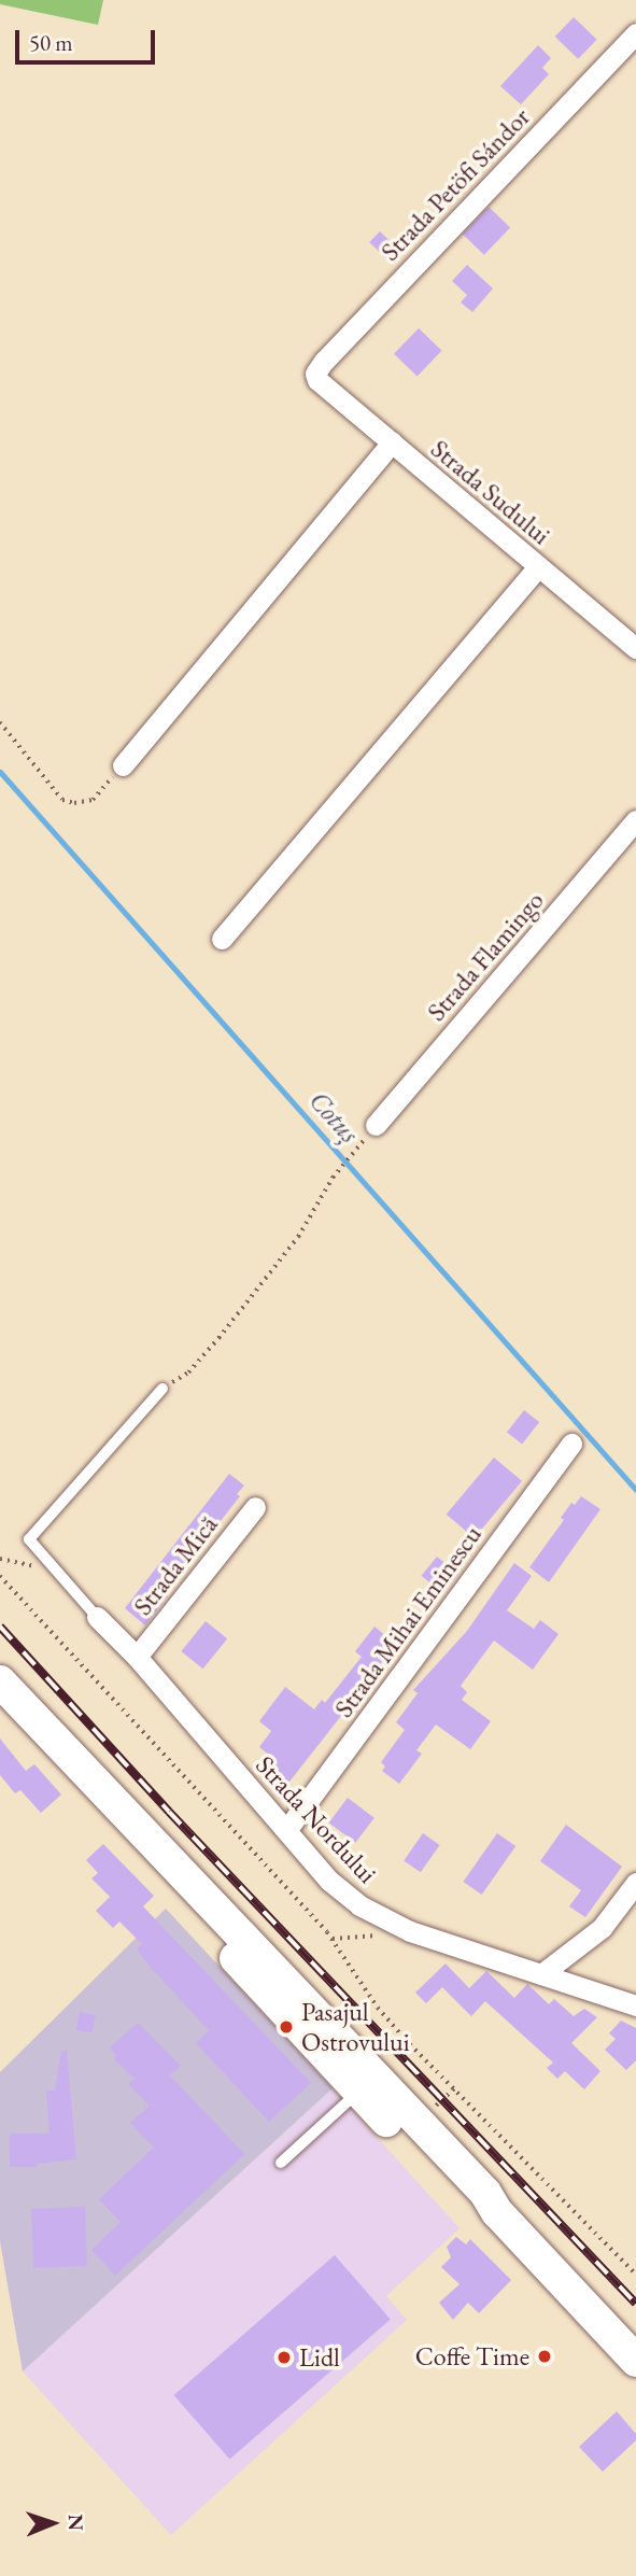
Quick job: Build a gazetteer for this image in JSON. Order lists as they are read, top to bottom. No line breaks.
{"streets":{"street":["Strada Petöfi Sándor","Strada Sudului","Strada Flamingo","Strada Mică","Strada Mihai Eminescu","Strada Nordului"]},"crossings":[["Strada Petöfi Sándor","Strada Sudului"],["Strada Mică","Strada Nordului"],["Strada Mihai Eminescu","Strada Nordului"]],"water":["Cotuș"],"places":["Pasajul Ostrovului","Coffe Time","Lidl"],"scale_bar":"50 m","north":"right"}
